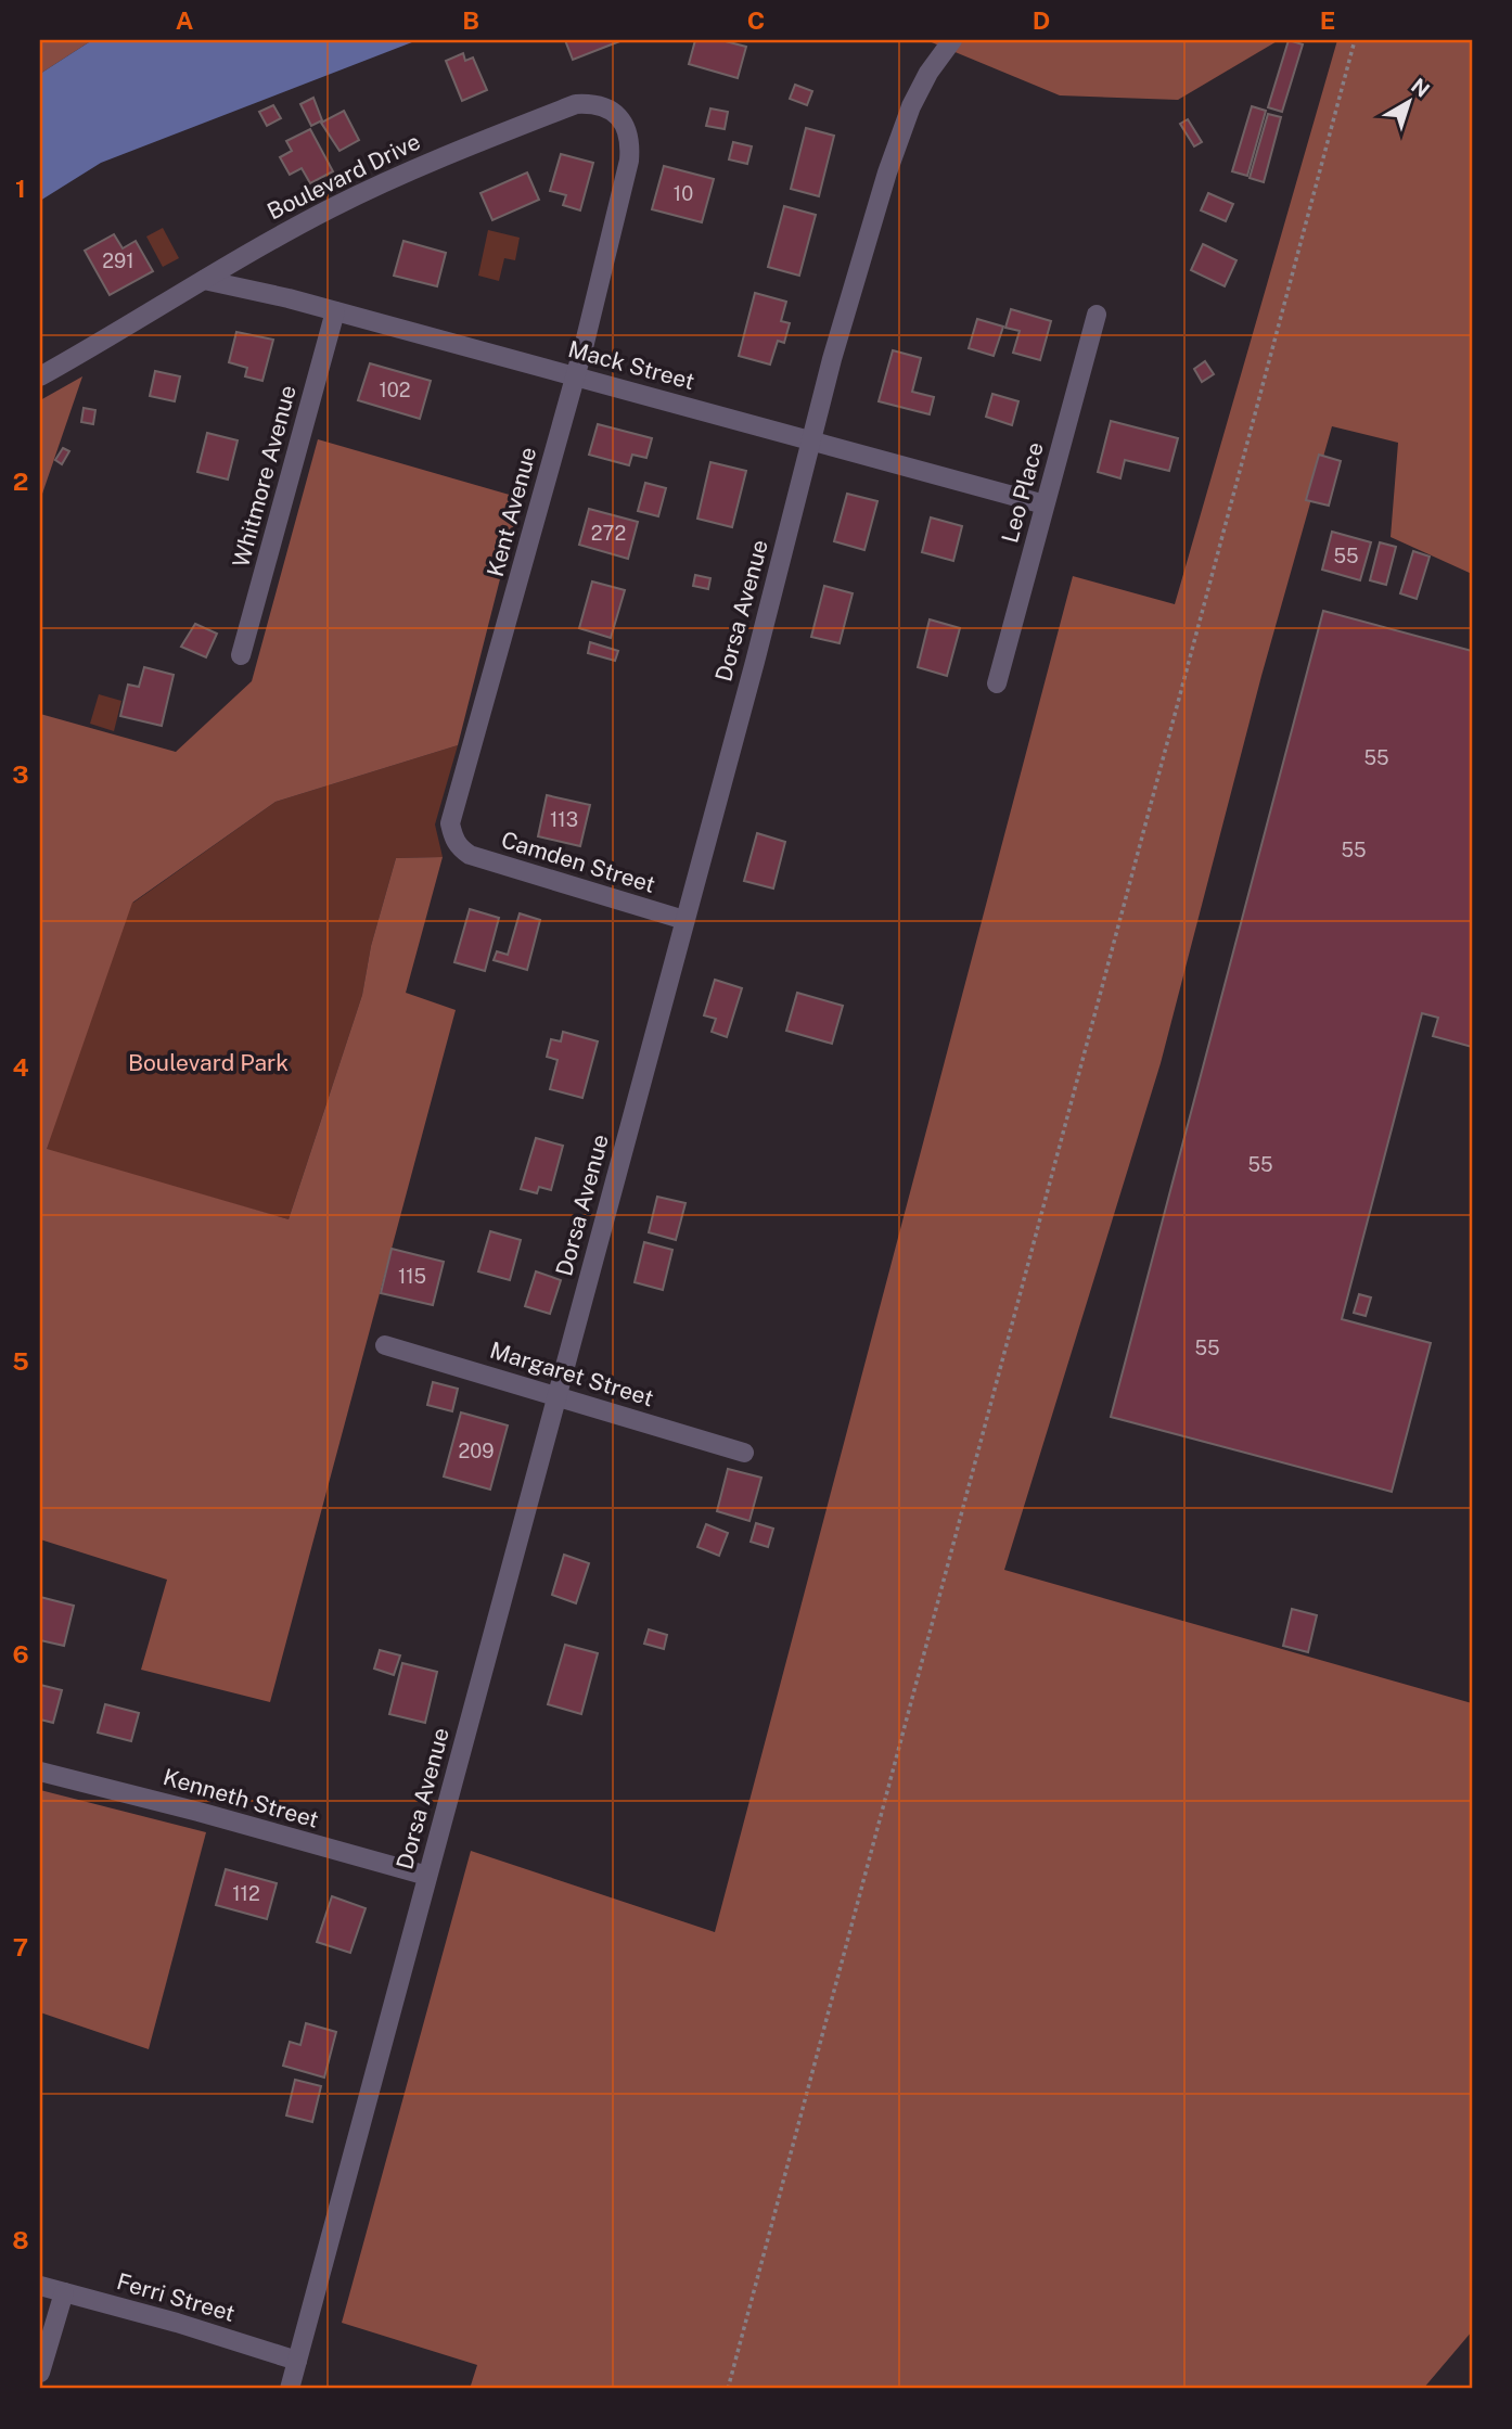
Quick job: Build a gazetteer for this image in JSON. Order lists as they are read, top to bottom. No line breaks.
{"streets":{"street":["Boulevard Drive","Mack Street","Whitmore Avenue","Leo Place","Kent Avenue","Dorsa Avenue","Camden Street","Margaret Street","Kenneth Street","Ferri Street"]},"crossings":[["Boulevard Drive","Mack Street"],["Boulevard Drive","Kent Avenue"],["Mack Street","Whitmore Avenue"],["Mack Street","Leo Place"],["Mack Street","Kent Avenue"],["Mack Street","Dorsa Avenue"],["Kent Avenue","Camden Street"],["Dorsa Avenue","Camden Street"],["Dorsa Avenue","Margaret Street"],["Dorsa Avenue","Kenneth Street"],["Dorsa Avenue","Ferri Street"]],"parks":["Boulevard Park"],"house_numbers":["10","291","102","272","55","55","113","55","55","115","55","209","112"],"north":"top right","grid":{"columns":["A","B","C","D","E"],"rows":["1","2","3","4","5","6","7","8"]}}
